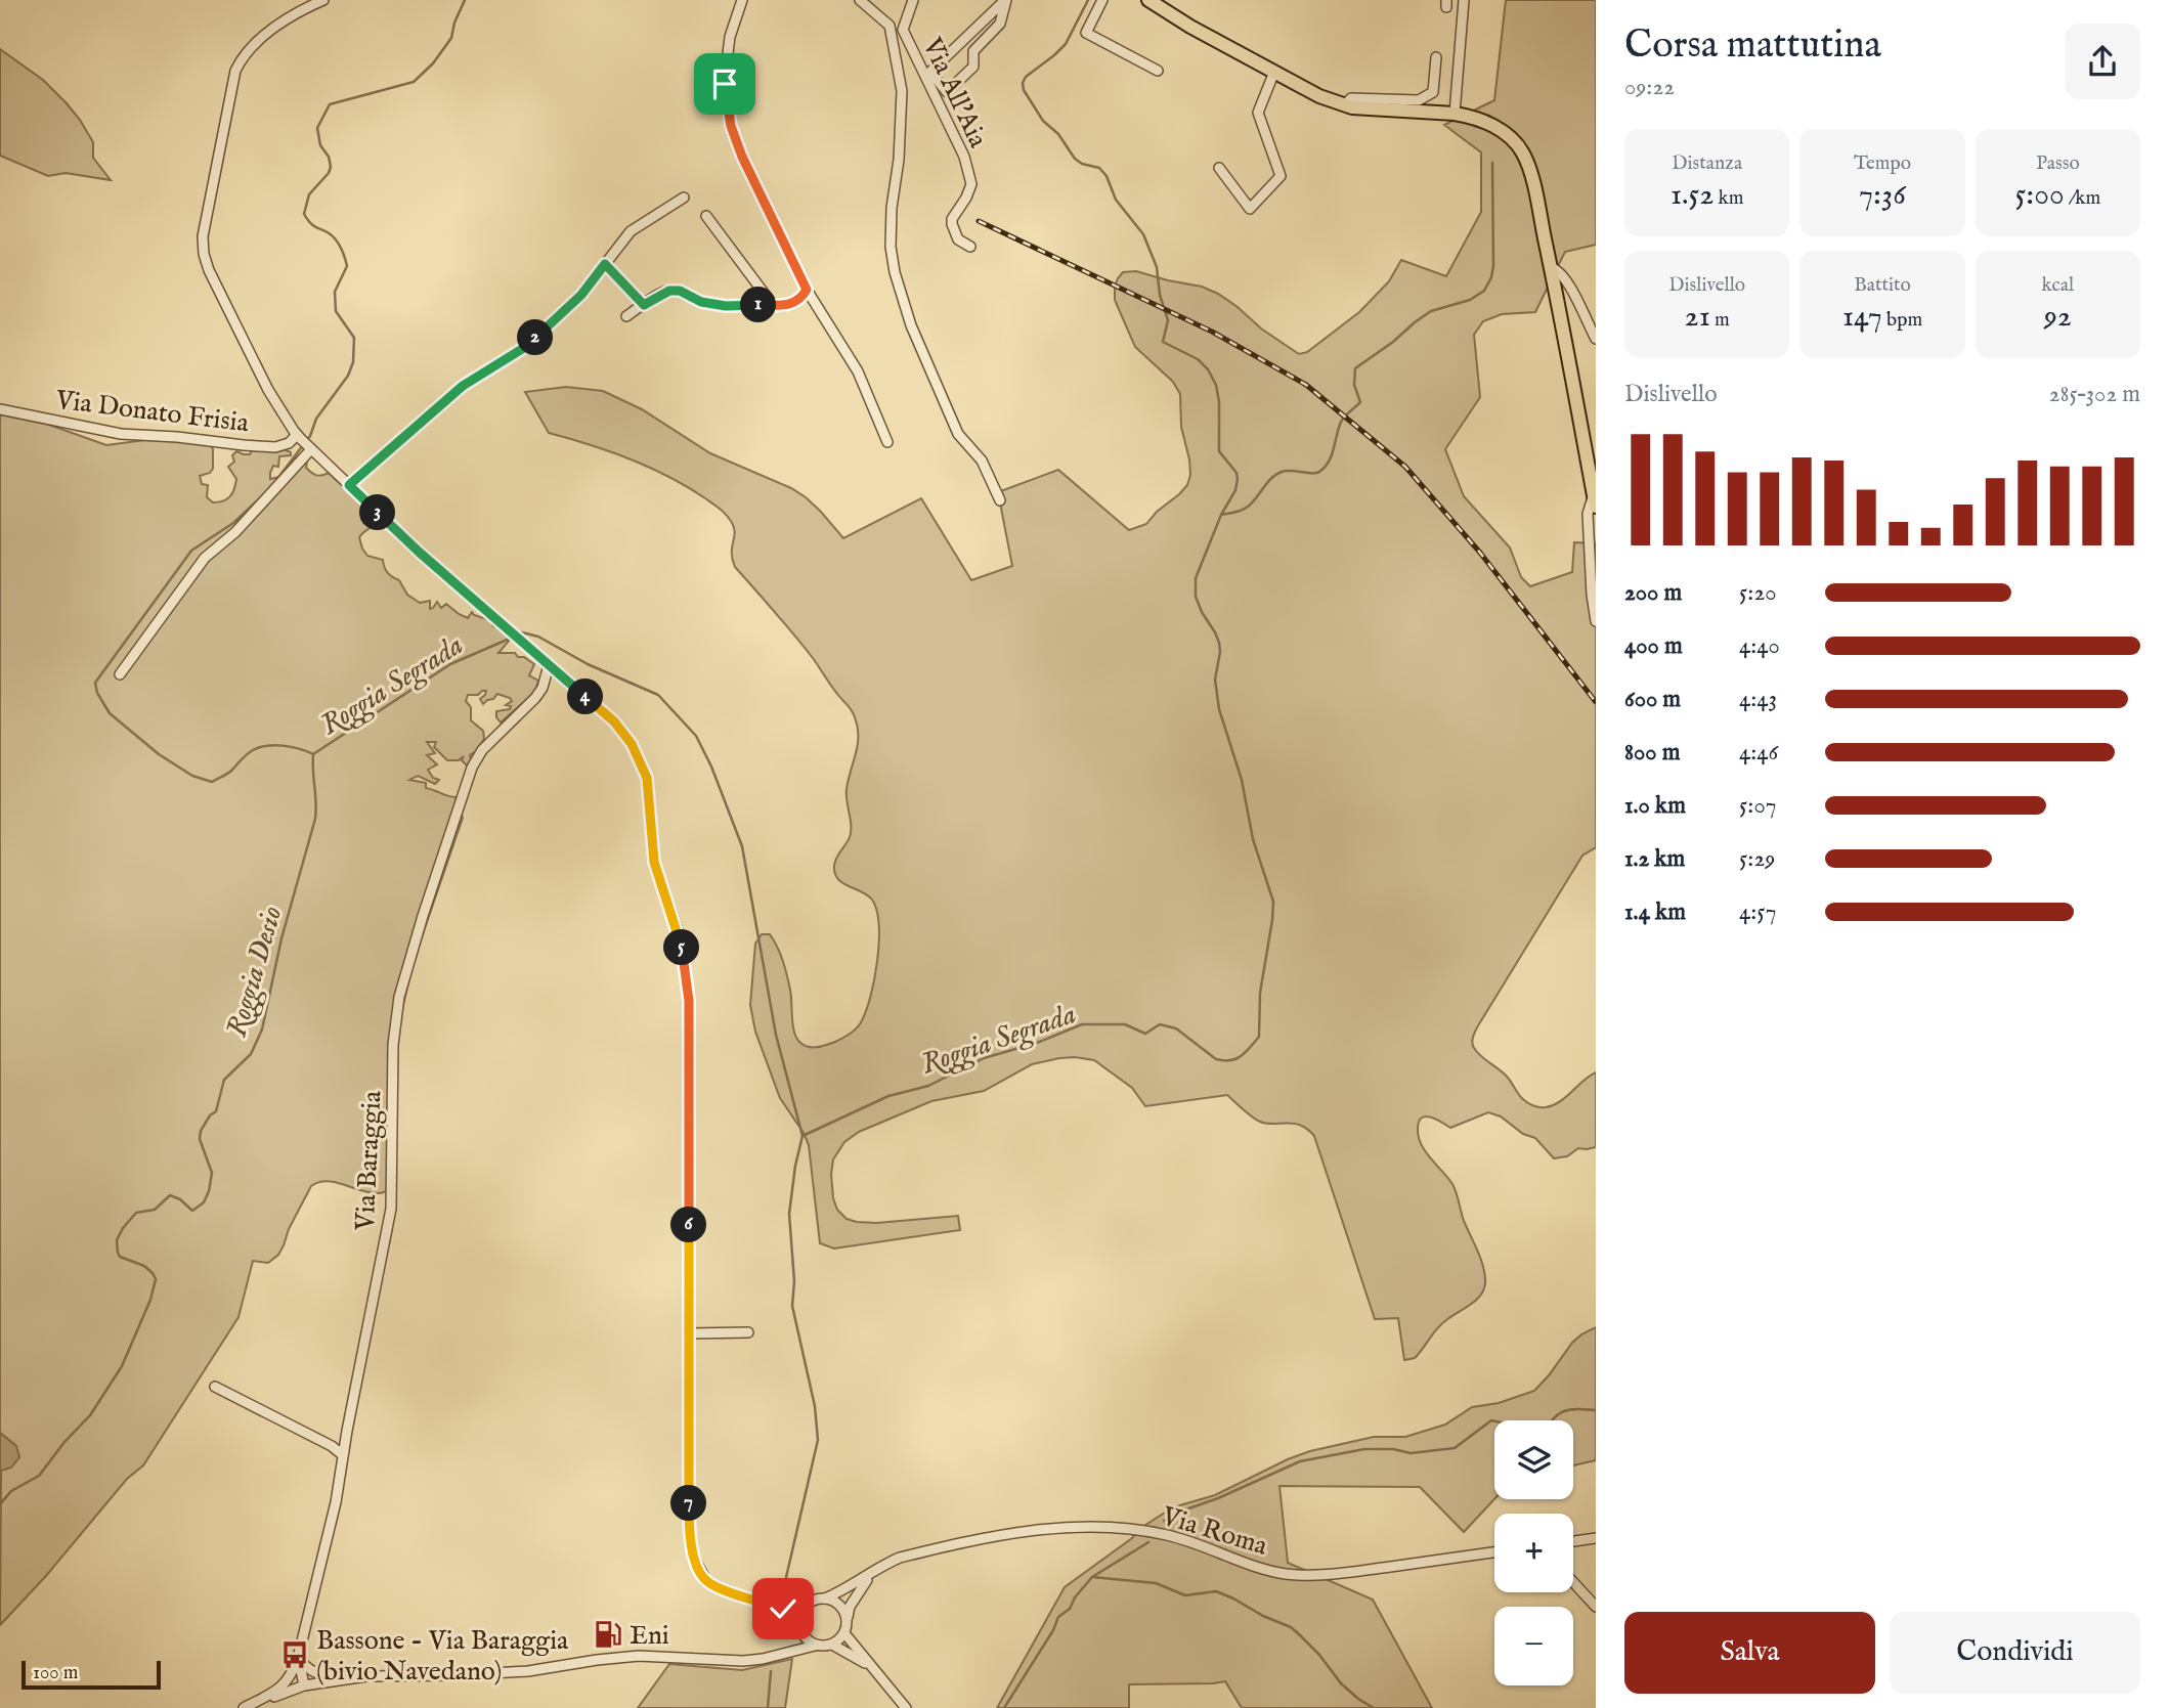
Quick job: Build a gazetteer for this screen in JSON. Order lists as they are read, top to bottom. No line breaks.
{"streets":{"street":["Via All'Aia","Via Donato Frisia","Via Baraggia","Via Roma"]},"crossings":[["Via Baraggia","Via Roma"]],"water":["Roggia Segrada","Roggia Desio"],"places":{"fuel station":["Eni"],"bus stop":["Bassone - Via Baraggia (bivio Navedano)"]},"scale_bar":"100 m","page":{"heading":["Corsa mattutina","09:22"],"stats":[["Distanza","1.52 km"],["Tempo","7:36"],["Passo","5:00 /km"],["Dislivello","21 m"],["Battito","147 bpm"],["kcal","92"]],"pins":["1","2","3","4","5","6","7"],"chart":["Dislivello","285–302 m"],"list":[{"name":"200 m","note":"5:20"},{"name":"400 m","note":"4:40"},{"name":"600 m","note":"4:43"},{"name":"800 m","note":"4:46"},{"name":"1.0 km","note":"5:07"},{"name":"1.2 km","note":"5:29"},{"name":"1.4 km","note":"4:57"}],"map_buttons":["+","−"],"buttons":["Salva","Condividi"],"scale":"100 m"}}
